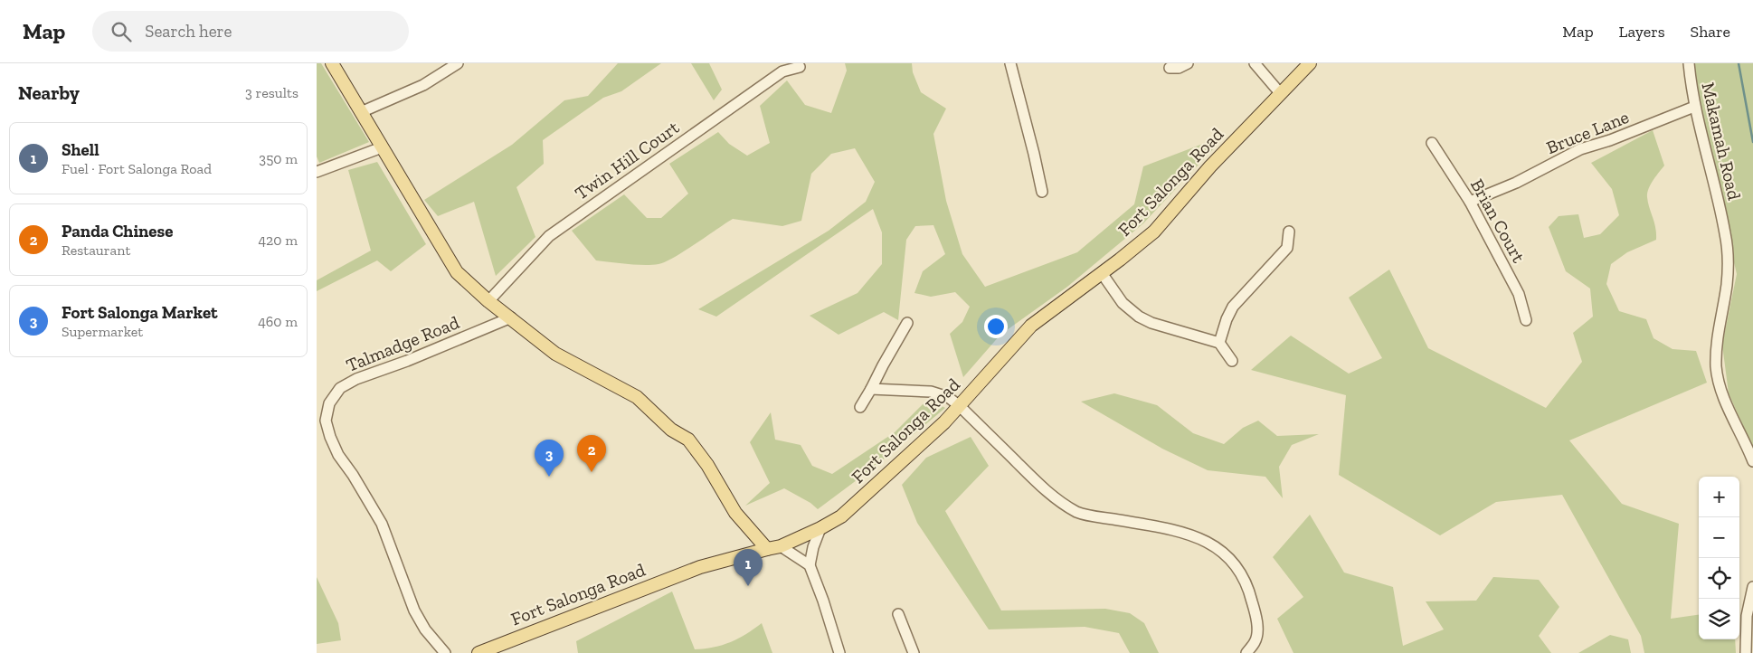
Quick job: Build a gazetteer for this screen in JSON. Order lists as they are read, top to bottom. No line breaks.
{"streets":{"main road":["Fort Salonga Road"],"street":["Bruce Lane","Makamah Road","Twin Hill Court","Brian Court","Talmadge Road"]},"crossings":[["Bruce Lane","Makamah Road"],["Bruce Lane","Brian Court"]],"page":{"header":"Map","search":"Search here","nav":["Map","Layers","Share"],"heading":["Nearby","3 results"],"list":[{"mark":"1","name":"Shell","note":"Fuel · Fort Salonga Road","value":"350 m"},{"mark":"2","name":"Panda Chinese","note":"Restaurant","value":"420 m"},{"mark":"3","name":"Fort Salonga Market","note":"Supermarket","value":"460 m"}],"pins":["2","3","1"],"map_buttons":["+","−"]}}
